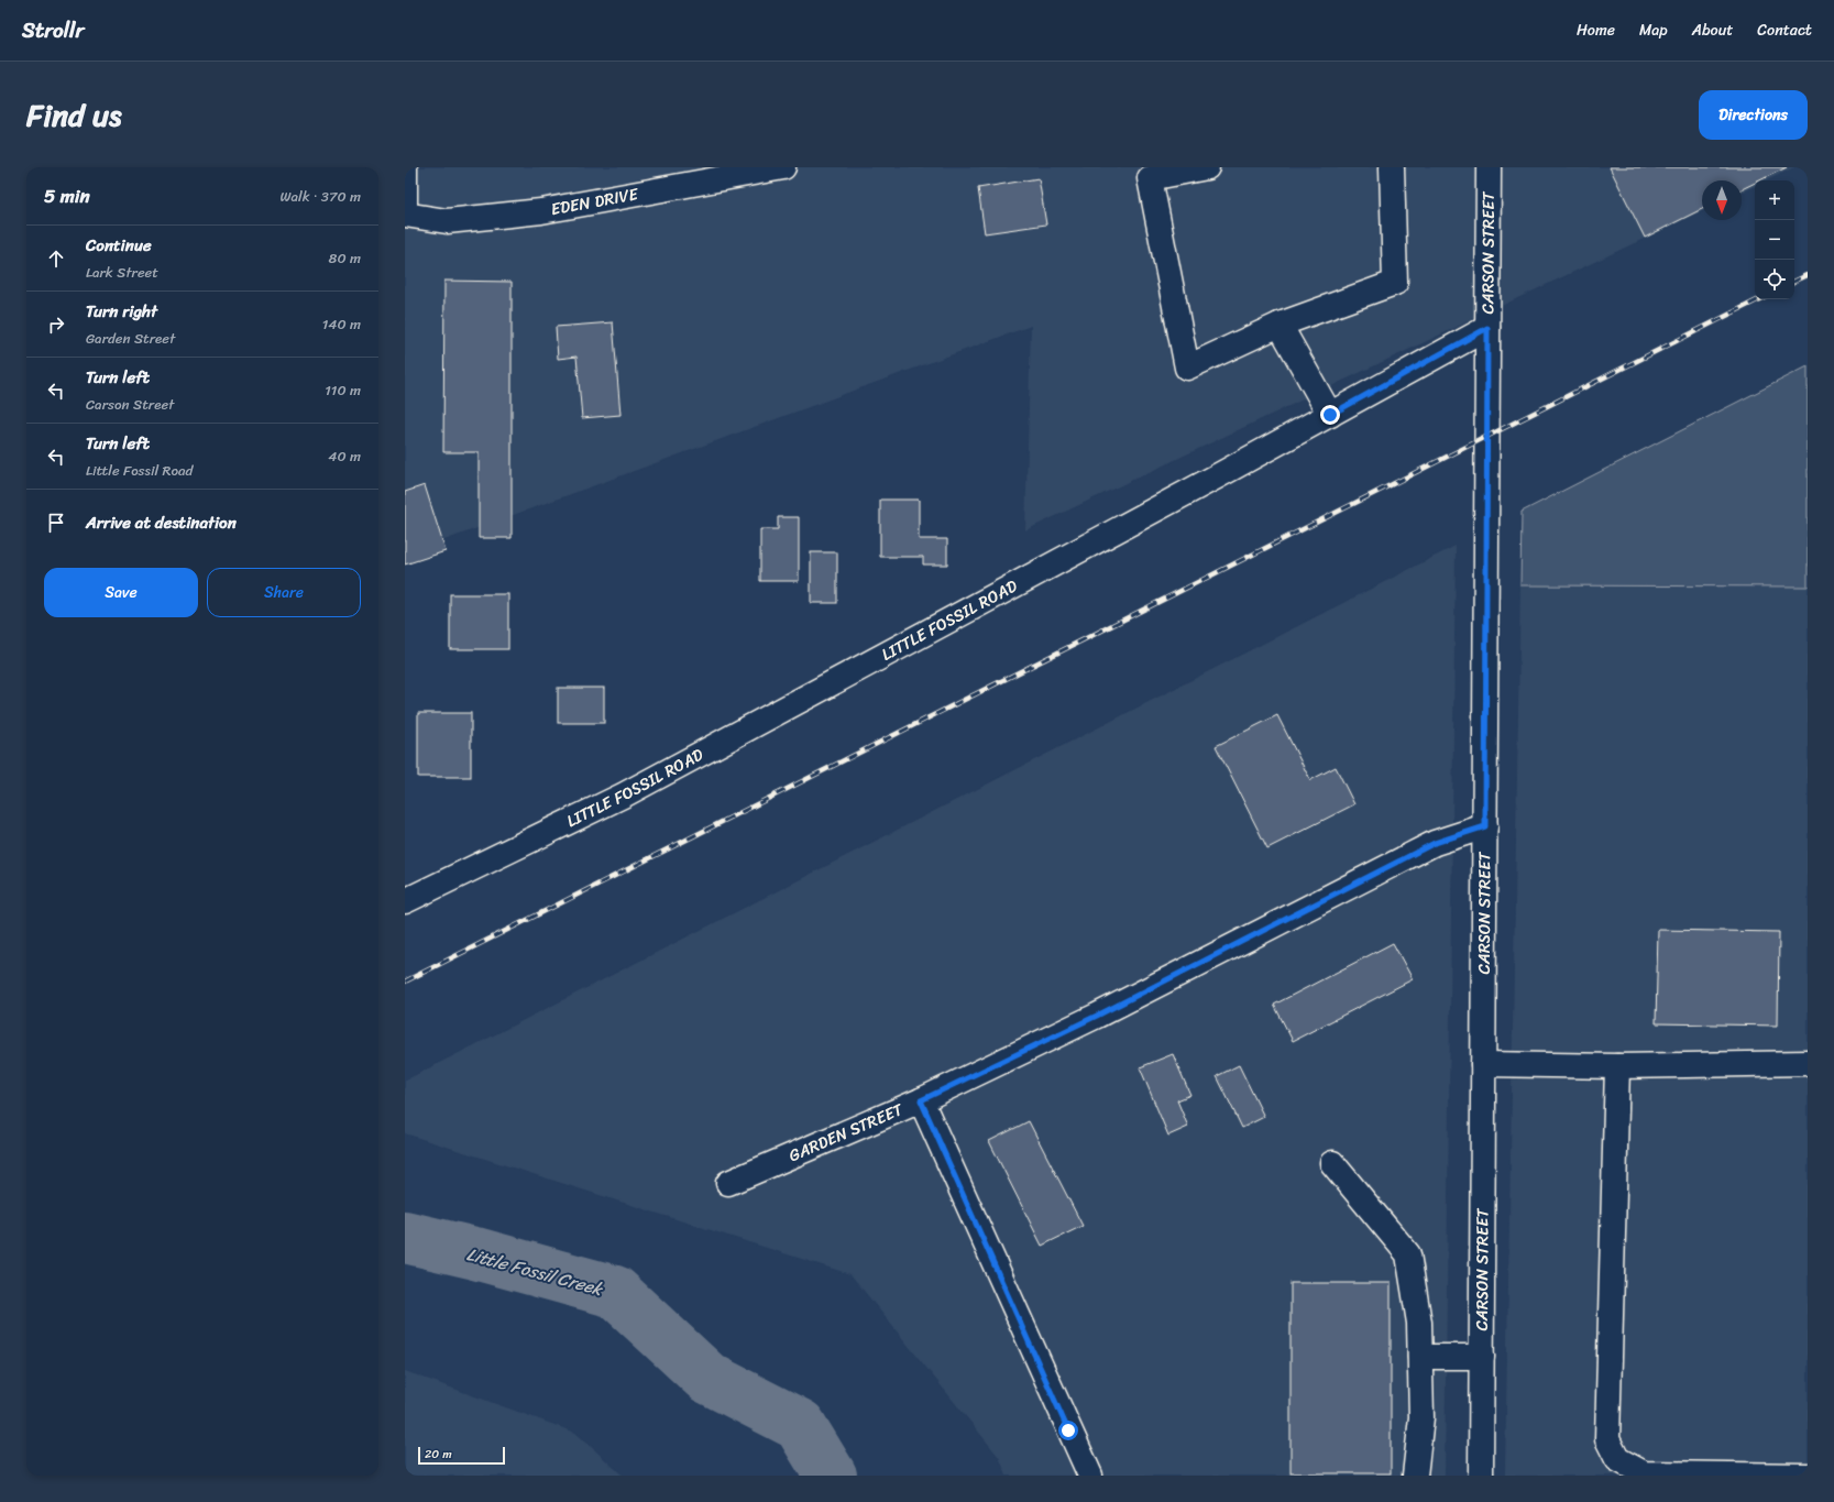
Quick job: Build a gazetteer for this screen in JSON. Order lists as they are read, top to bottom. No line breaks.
{"streets":{"street":["EDEN DRIVE","CARSON STREET","LITTLE FOSSIL ROAD","GARDEN STREET"]},"crossings":[["CARSON STREET","LITTLE FOSSIL ROAD"],["CARSON STREET","GARDEN STREET"]],"water":["Little Fossil Creek"],"scale_bar":"20 m","north":"bottom","page":{"header":"Strollr","nav":["Home","Map","About","Contact"],"title":"Find us","buttons":["Directions",["Save","Share"]],"heading":["5 min","Walk · 370 m"],"map_buttons":["+","−"],"list":[["Continue","Lark Street","80 m"],["Turn right","Garden Street","140 m"],["Turn left","Carson Street","110 m"],["Turn left","Little Fossil Road","40 m"],"Arrive at destination"],"scale":"20 m"}}
